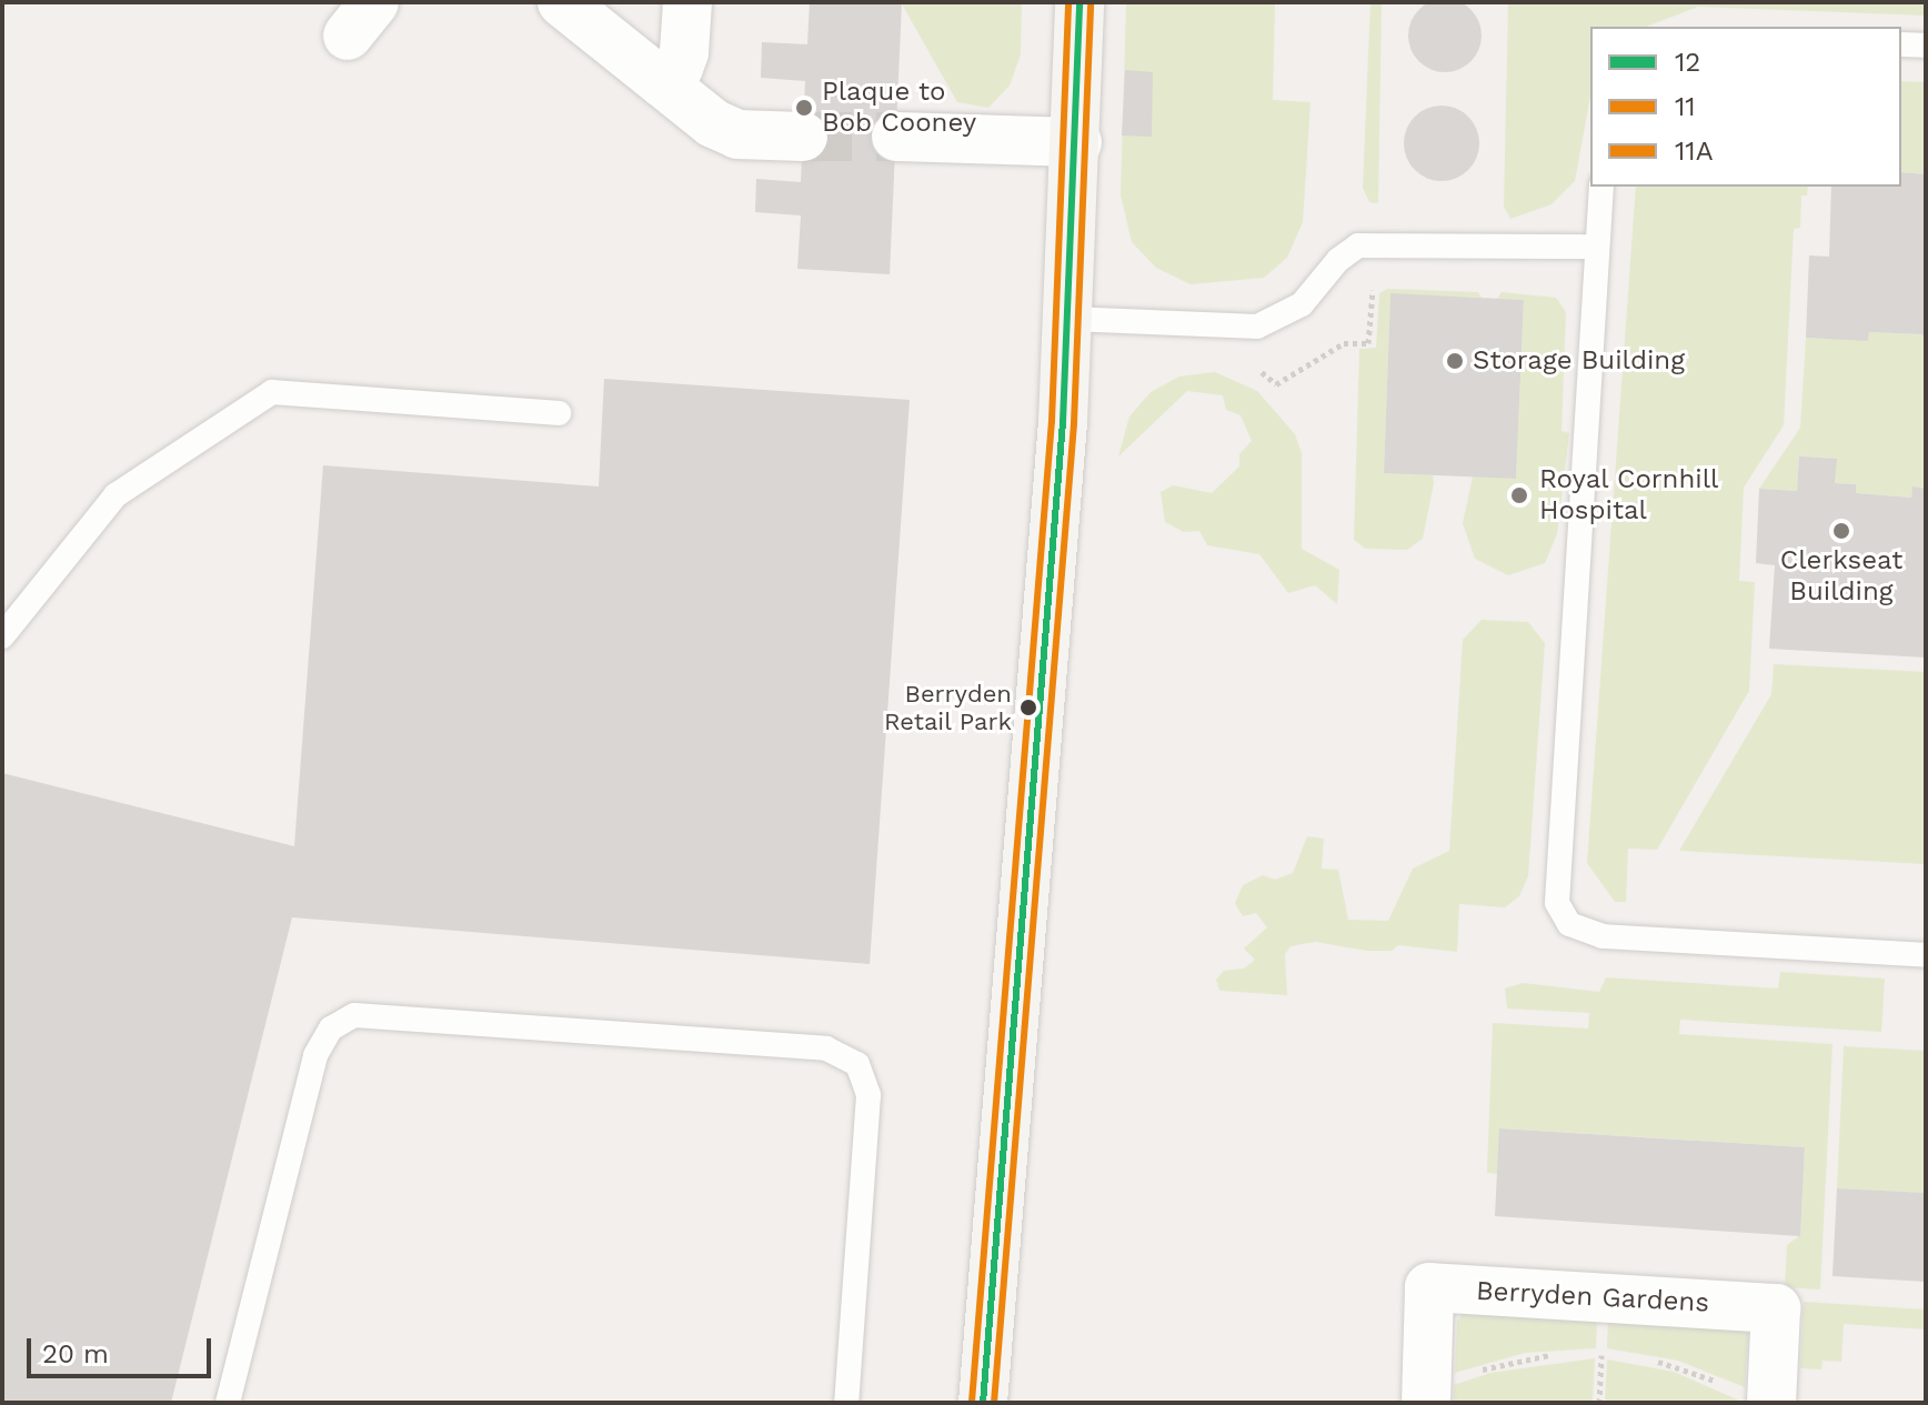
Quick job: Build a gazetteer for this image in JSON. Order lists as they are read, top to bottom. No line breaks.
{"streets":{"street":["Berryden Gardens"]},"places":["Plaque to Bob Cooney","Storage Building","Royal Cornhill Hospital","Clerkseat Building","Berryden Retail Park"],"lines":["transit line 12","transit line 11","transit line 11A"],"legend":["12","11","11A"],"scale_bar":"20 m"}
